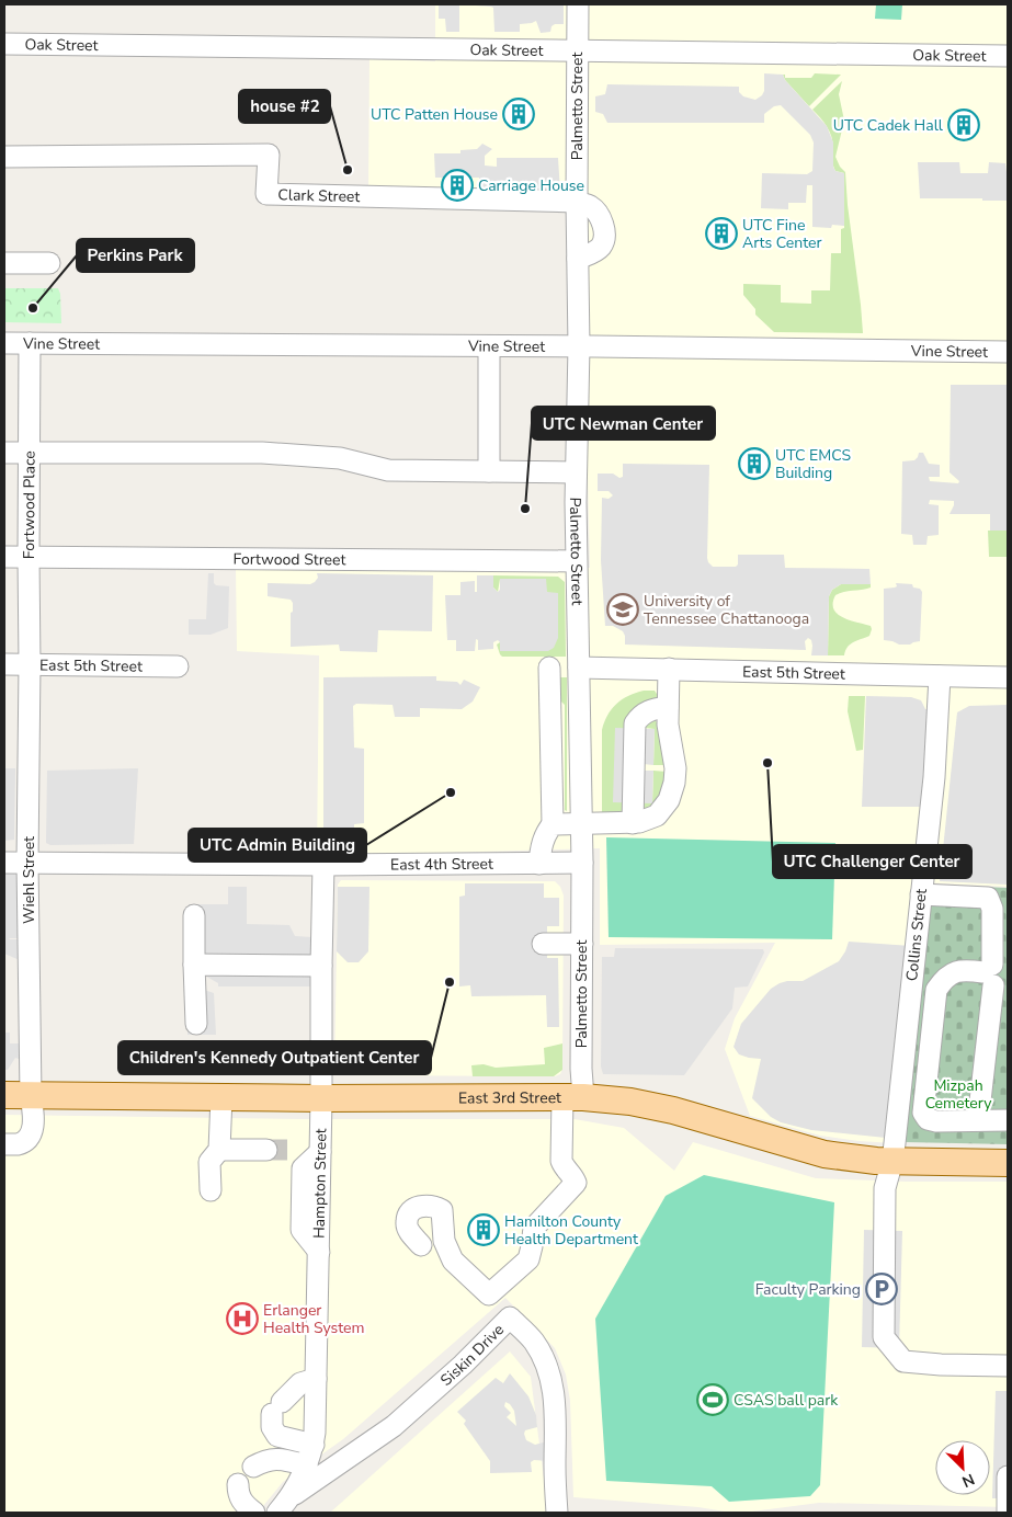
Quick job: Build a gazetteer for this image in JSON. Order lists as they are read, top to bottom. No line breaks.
{"streets":{"main road":["East 3rd Street"],"street":["Oak Street","Palmetto Street","Clark Street","Vine Street","Fortwood Place","Fortwood Street","East 5th Street","East 4th Street","Wiehl Street","Collins Street","Hampton Street","Siskin Drive"]},"crossings":[["Oak Street","Palmetto Street"],["Palmetto Street","Clark Street"],["Palmetto Street","Vine Street"],["Palmetto Street","Fortwood Street"],["Palmetto Street","East 5th Street"],["Palmetto Street","East 4th Street"],["Palmetto Street","East 3rd Street"],["Vine Street","Fortwood Place"],["Fortwood Place","Fortwood Street"],["Fortwood Place","East 5th Street"],["Fortwood Place","Wiehl Street"],["East 5th Street","Wiehl Street"],["East 5th Street","Collins Street"],["East 4th Street","Wiehl Street"],["East 4th Street","Hampton Street"],["Wiehl Street","East 3rd Street"],["Collins Street","East 3rd Street"],["East 3rd Street","Hampton Street"],["Hampton Street","Siskin Drive"]],"parks":["Mizpah Cemetery"],"places":{"building":["UTC Patten House","UTC Cadek Hall","Carriage House","UTC Fine Arts Center","UTC EMCS Building","Hamilton County Health Department"],"other":["house #2","Perkins Park","UTC Newman Center","UTC Challenger Center","UTC Admin Building","Children's Kennedy Outpatient Center"],"school or university":["University of Tennessee Chattanooga"],"parking":["Faculty Parking"],"hospital":["Erlanger Health System"],"sports":["CSAS ball park"]},"north":"bottom right"}
